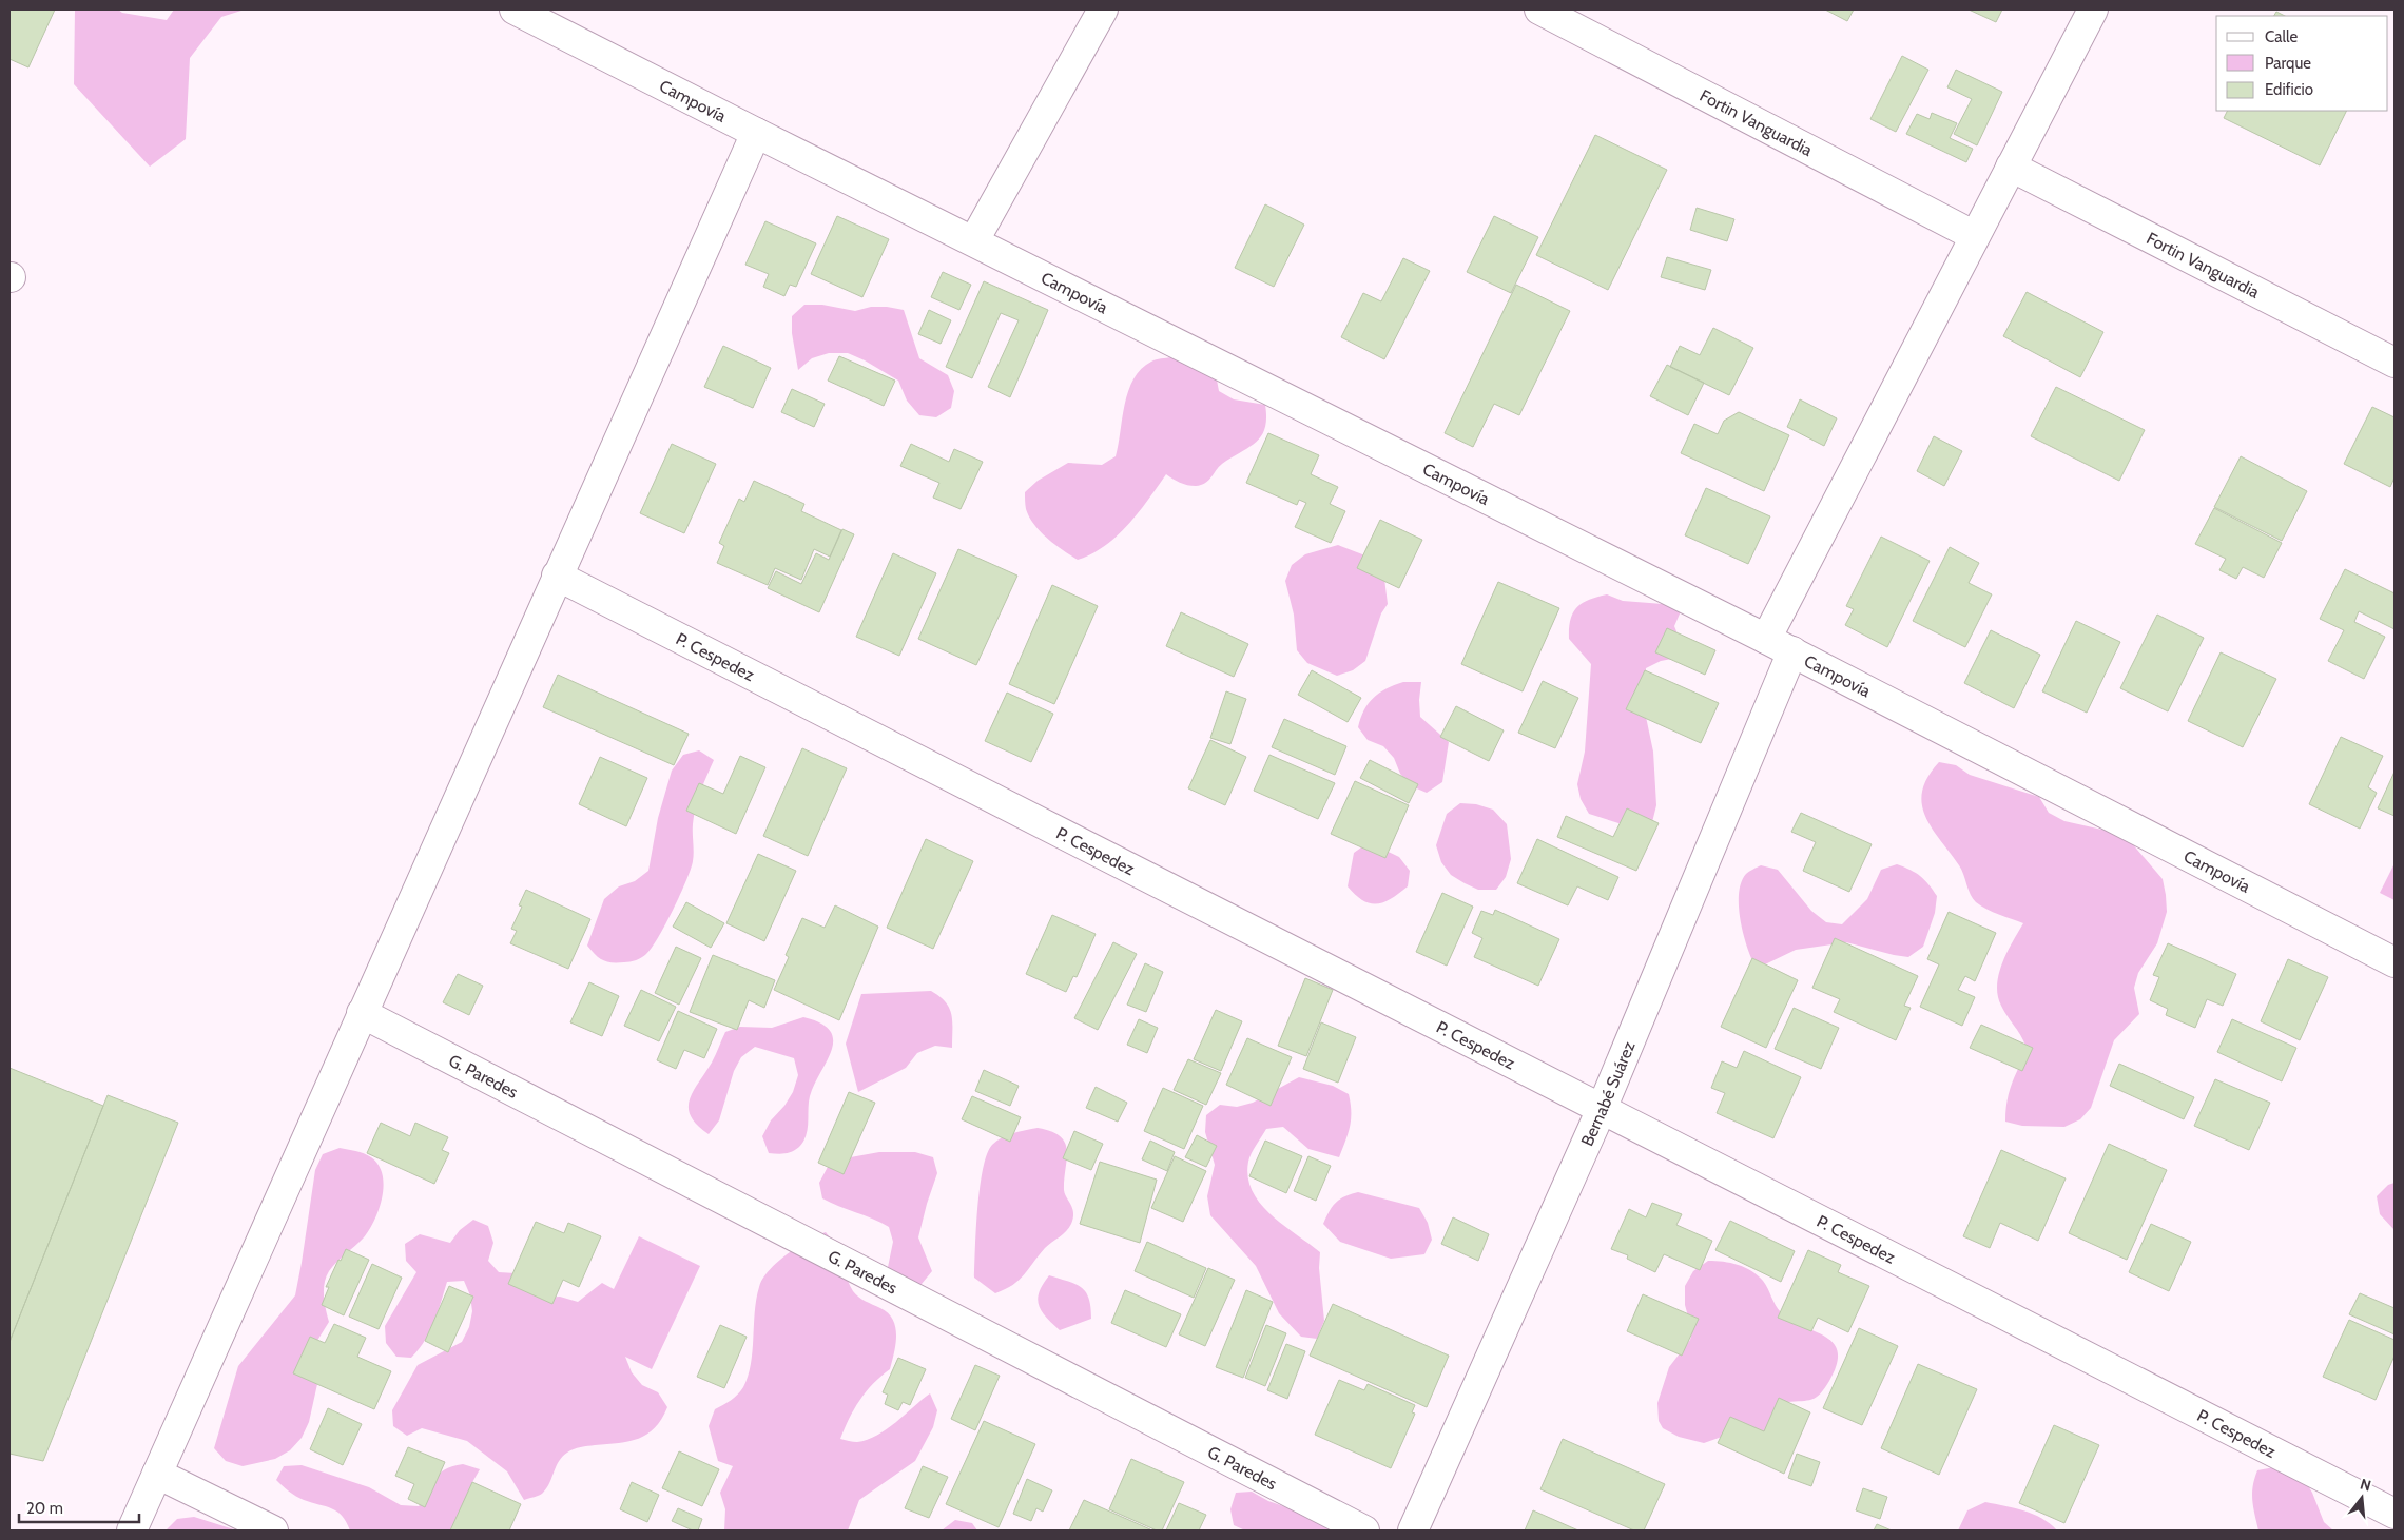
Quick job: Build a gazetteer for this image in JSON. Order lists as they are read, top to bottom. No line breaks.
{"streets":{"street":["Campovía","Fortin Vanguardia","P. Cespedez","G. Paredes","Bernabé Suárez"]},"crossings":[["Campovía","Bernabé Suárez"],["P. Cespedez","Bernabé Suárez"]],"legend":["Calle","Parque","Edificio"],"scale_bar":"20 m","north":"top"}
